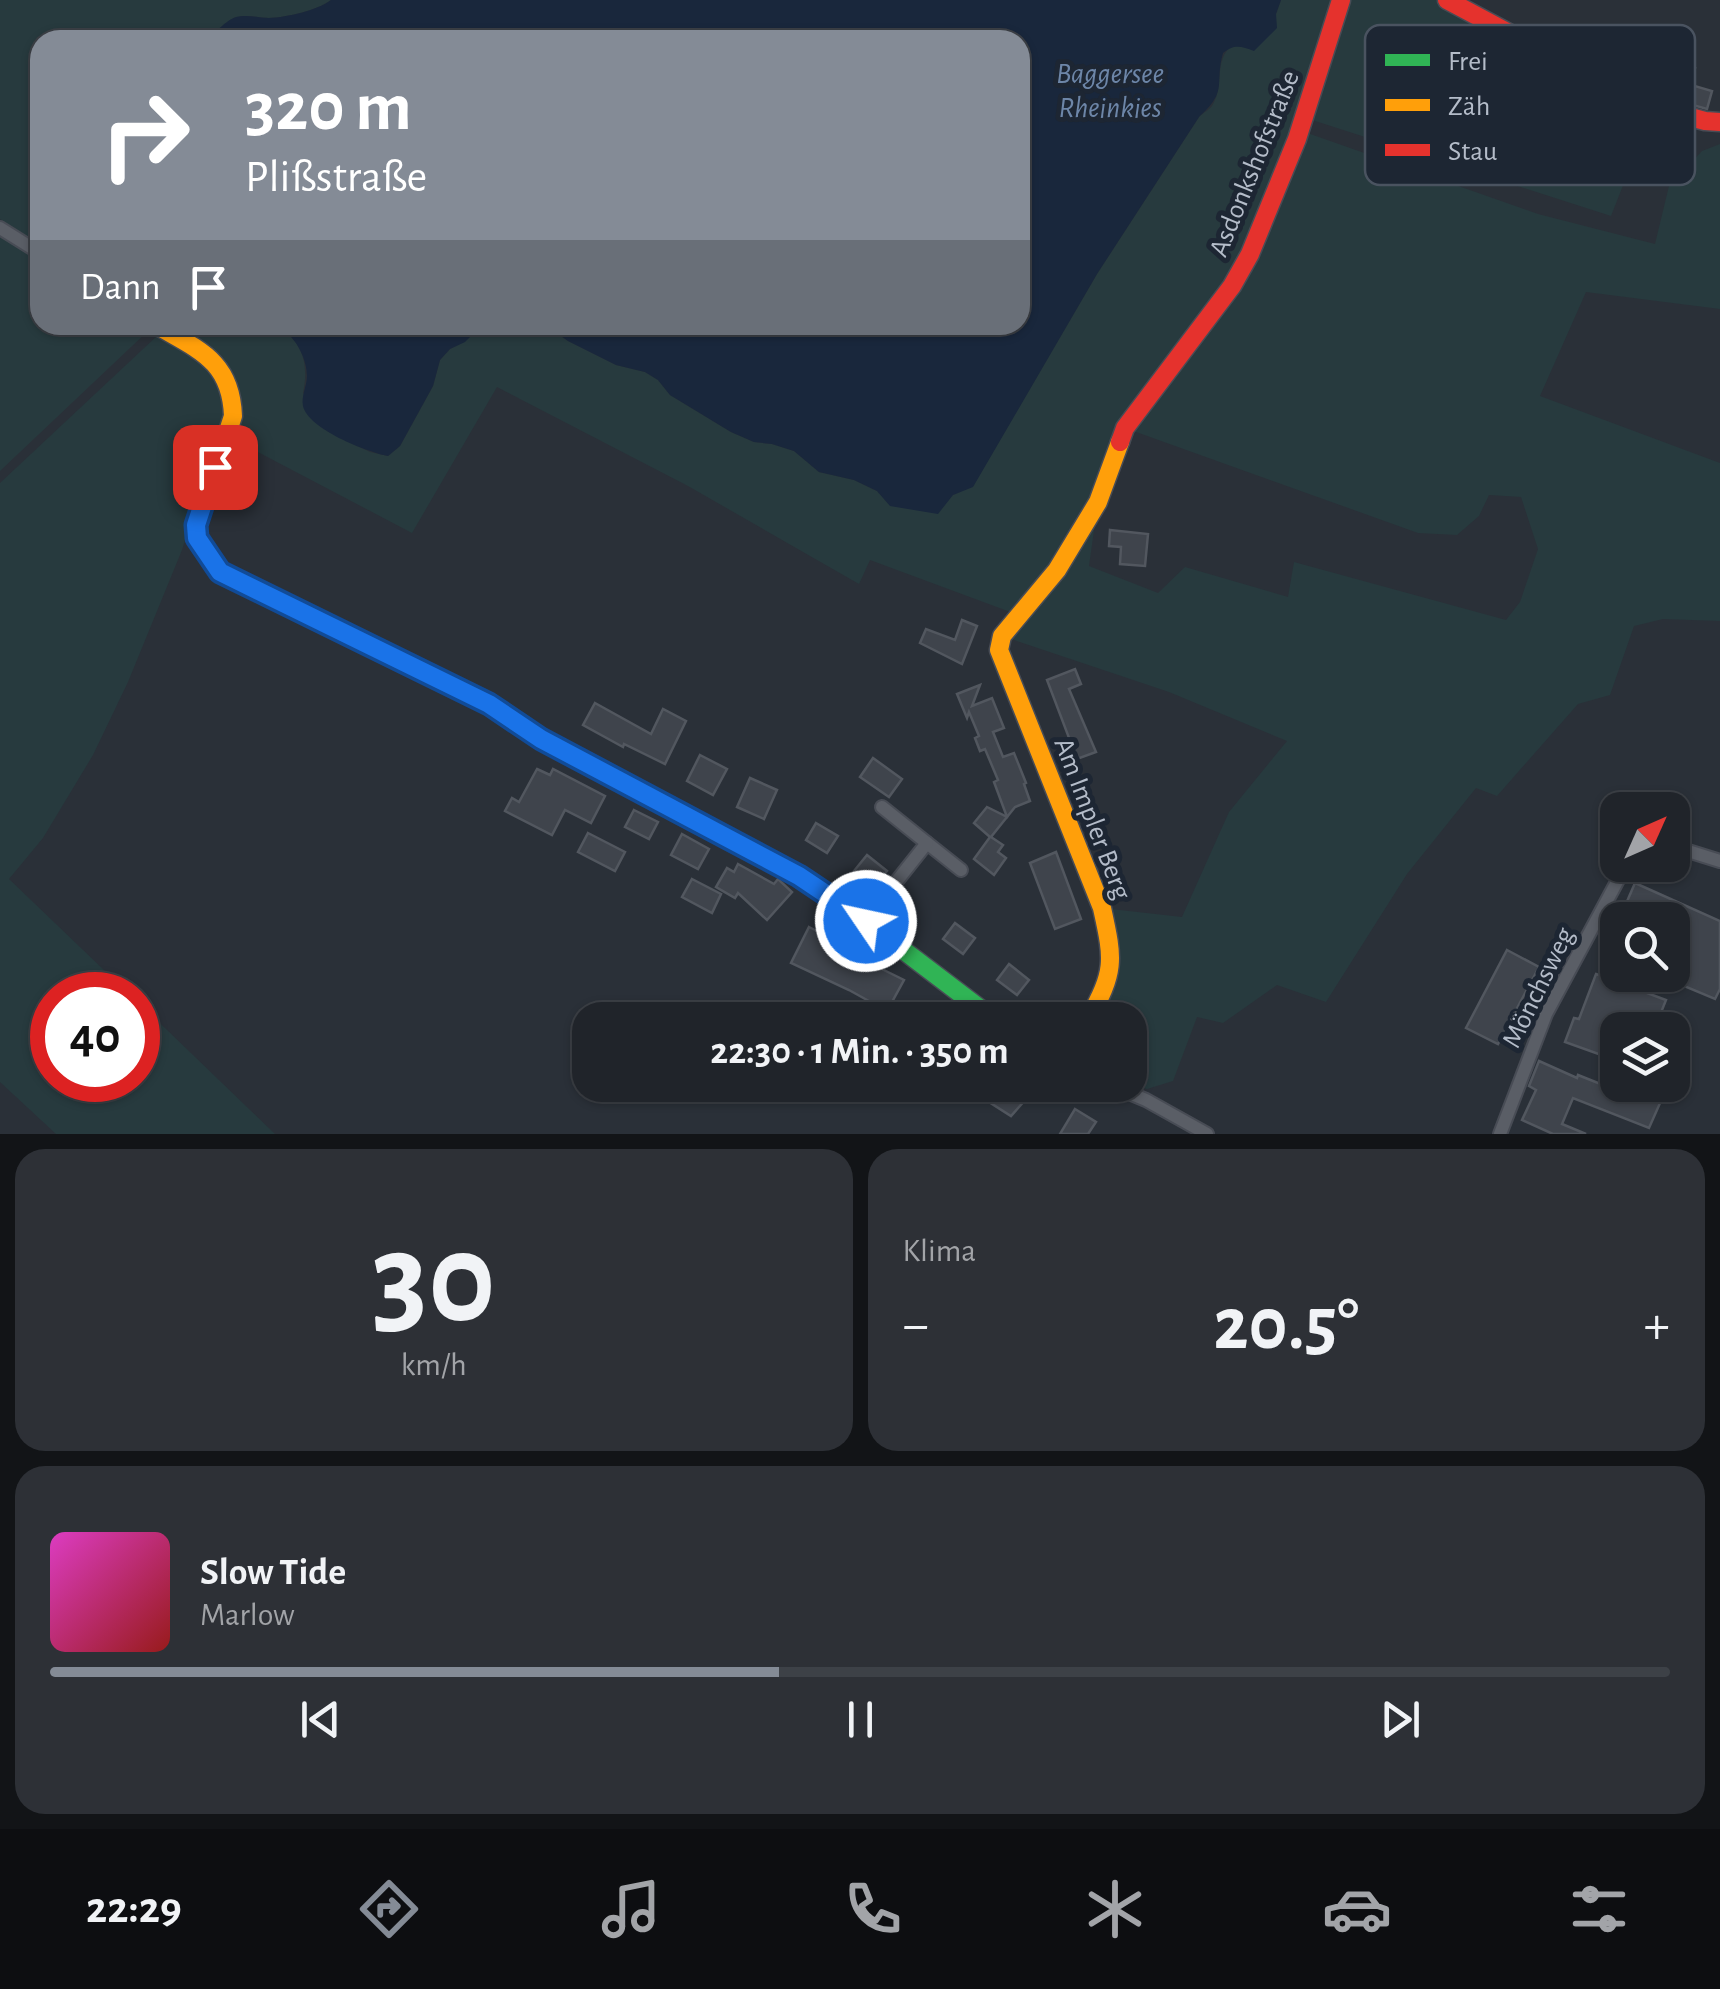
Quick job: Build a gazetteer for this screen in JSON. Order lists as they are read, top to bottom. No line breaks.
{"streets":{"street":["Asdonkshofstraße","Am Impler Berg","Mönchsweg"]},"crossings":[["Asdonkshofstraße","Am Impler Berg"]],"water":["Baggersee Rheinkies"],"legend":["Frei","Zäh","Stau"],"north":"top right","page":{"turn":["320 m","Plißstraße"],"then":"Dann","limit":"40","trip":"22:30 · 1 Min. · 350 m","tile":[["30","km/h"],"Klima"],"heat":["−","20.5°","+"],"song":["Slow Tide","Marlow"],"tabs":"22:29"}}
